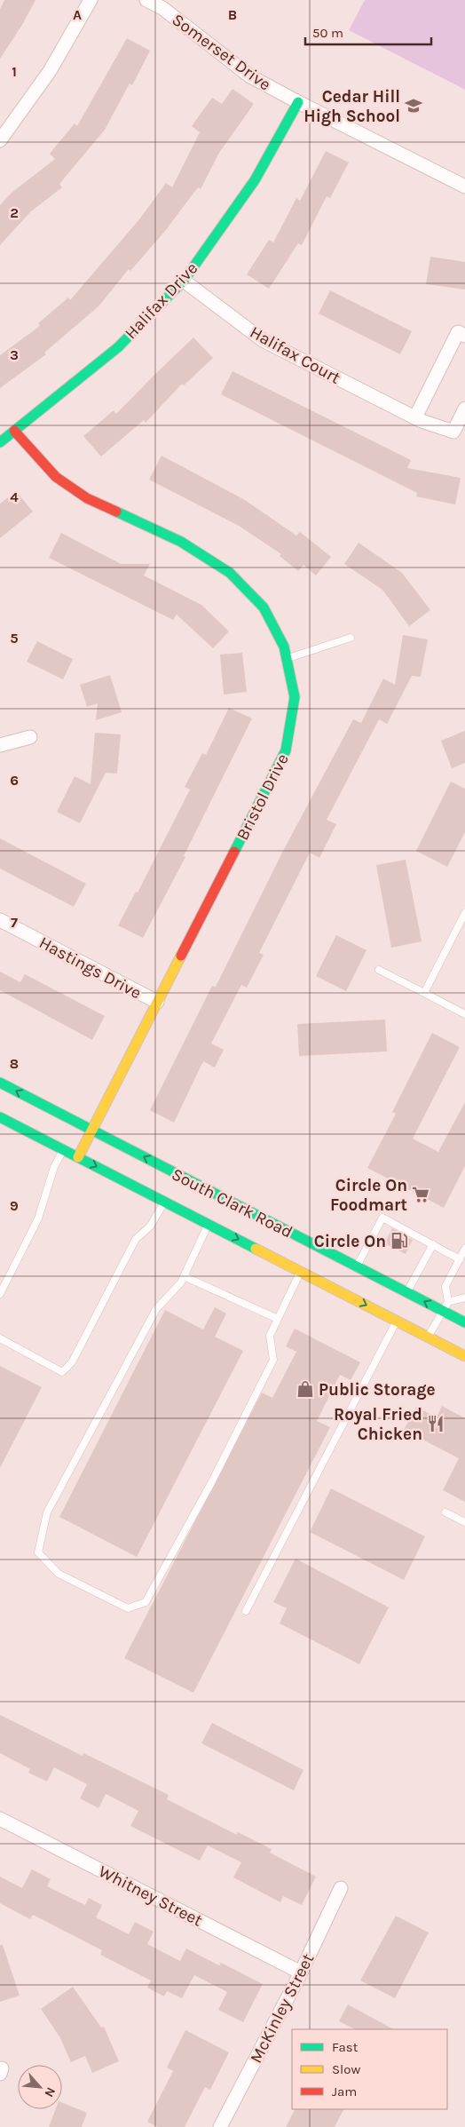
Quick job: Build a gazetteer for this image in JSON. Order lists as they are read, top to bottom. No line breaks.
{"streets":{"street":["Somerset Drive","Halifax Drive","Halifax Court","Bristol Drive","Hastings Drive","South Clark Road","Whitney Street","McKinley Street"]},"crossings":[["Somerset Drive","Halifax Drive"],["Halifax Drive","Halifax Court"],["Halifax Drive","Bristol Drive"],["Bristol Drive","Hastings Drive"],["Bristol Drive","South Clark Road"],["Whitney Street","McKinley Street"]],"places":{"school or university":["Cedar Hill High School"],"supermarket":["Circle On Foodmart"],"fuel station":["Circle On"],"shop":["Public Storage"],"restaurant":["Royal Fried Chicken"]},"legend":["Fast","Slow","Jam"],"scale_bar":"50 m","north":"bottom right","grid":{"columns":["A","B"],"rows":["1","2","3","4","5","6","7","8","9"]}}
